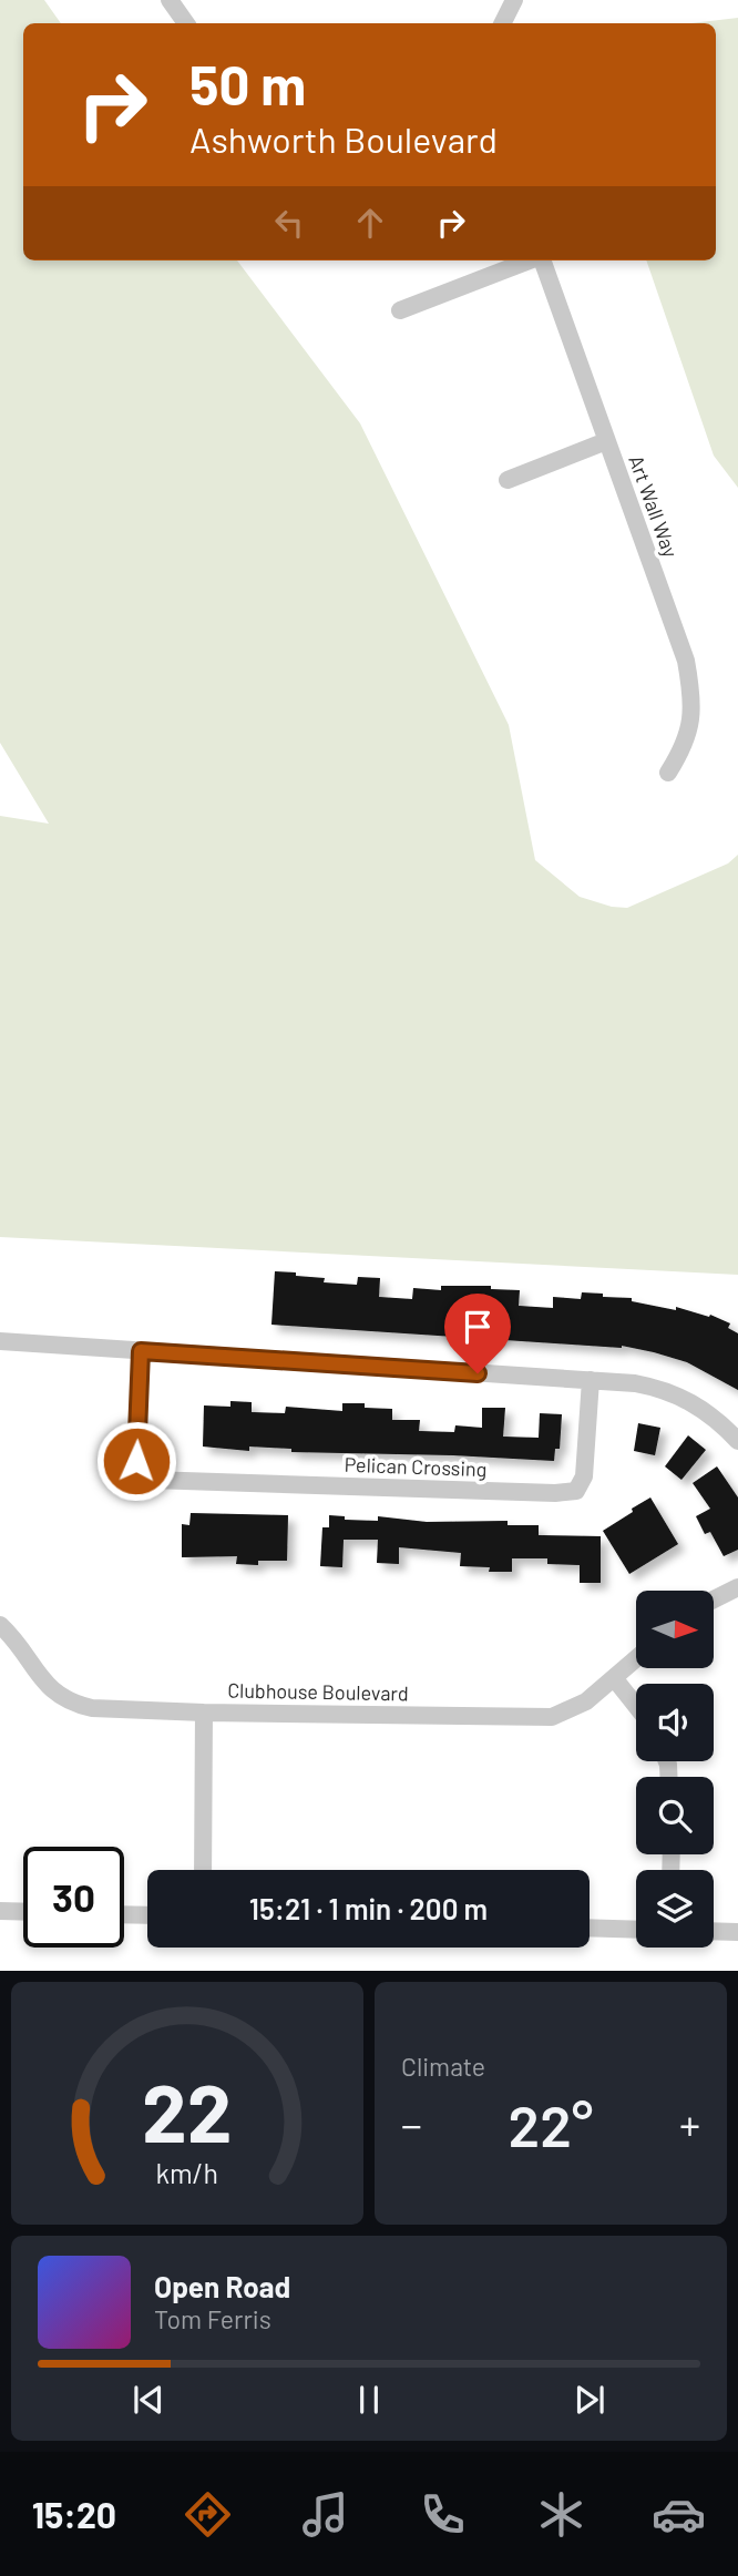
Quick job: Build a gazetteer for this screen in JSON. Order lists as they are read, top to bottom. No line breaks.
{"streets":{"street":["Art Wall Way","Pelican Crossing","Clubhouse Boulevard"]},"north":"right","page":{"turn":["50 m","Ashworth Boulevard"],"limit":"30","trip":"15:21 · 1 min · 200 m","tile":"Climate","heat":["−","22°","+"],"song":["Open Road","Tom Ferris"],"tabs":"15:20","gauge":["22","km/h"]}}
